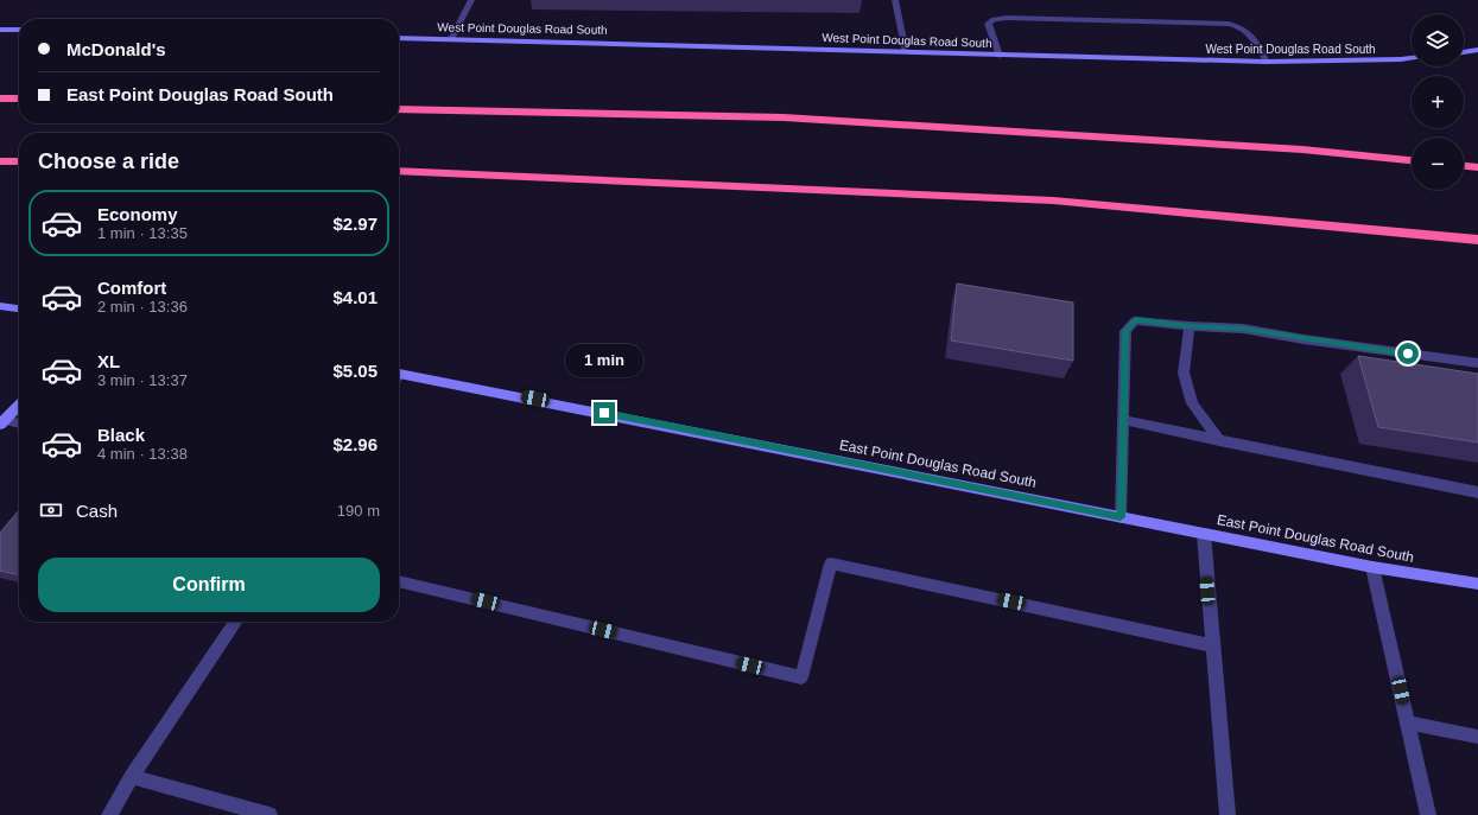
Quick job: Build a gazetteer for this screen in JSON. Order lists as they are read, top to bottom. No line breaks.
{"streets":{"street":["West Point Douglas Road South","East Point Douglas Road South"]},"page":{"map_buttons":["+","−"],"banner":["McDonald's","East Point Douglas Road South"],"heading":"Choose a ride","list":[{"name":"Economy","note":"1 min · 13:35","value":"$2.97"},{"name":"Comfort","note":"2 min · 13:36","value":"$4.01"},{"name":"XL","note":"3 min · 13:37","value":"$5.05"},{"name":"Black","note":"4 min · 13:38","value":"$2.96"}],"bubble":"1 min","pay":["Cash","190 m"],"buttons":"Confirm"}}
